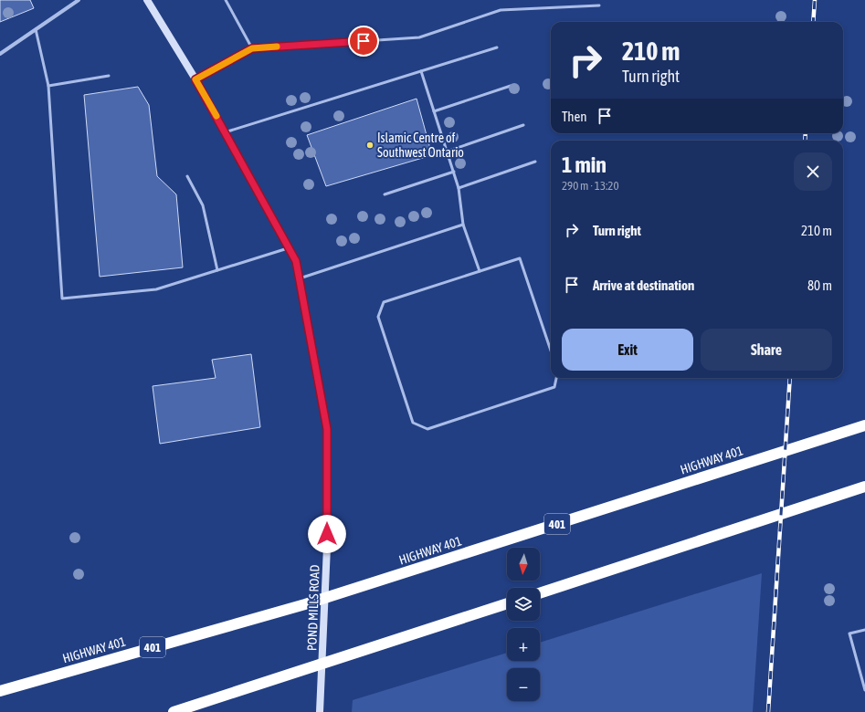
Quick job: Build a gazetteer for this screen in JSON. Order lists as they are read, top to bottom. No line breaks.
{"streets":{"highway":["HIGHWAY 401","401"],"main road":["POND MILLS ROAD"]},"places":["Islamic Centre of Southwest Ontario"],"north":"bottom","page":{"turn":["210 m","Turn right"],"then":"Then","heading":["1 min","290 m · 13:20"],"list":[{"name":"Turn right","value":"210 m"},{"name":"Arrive at destination","value":"80 m"}],"buttons":["Exit","Share"],"map_buttons":["+","−"]}}
